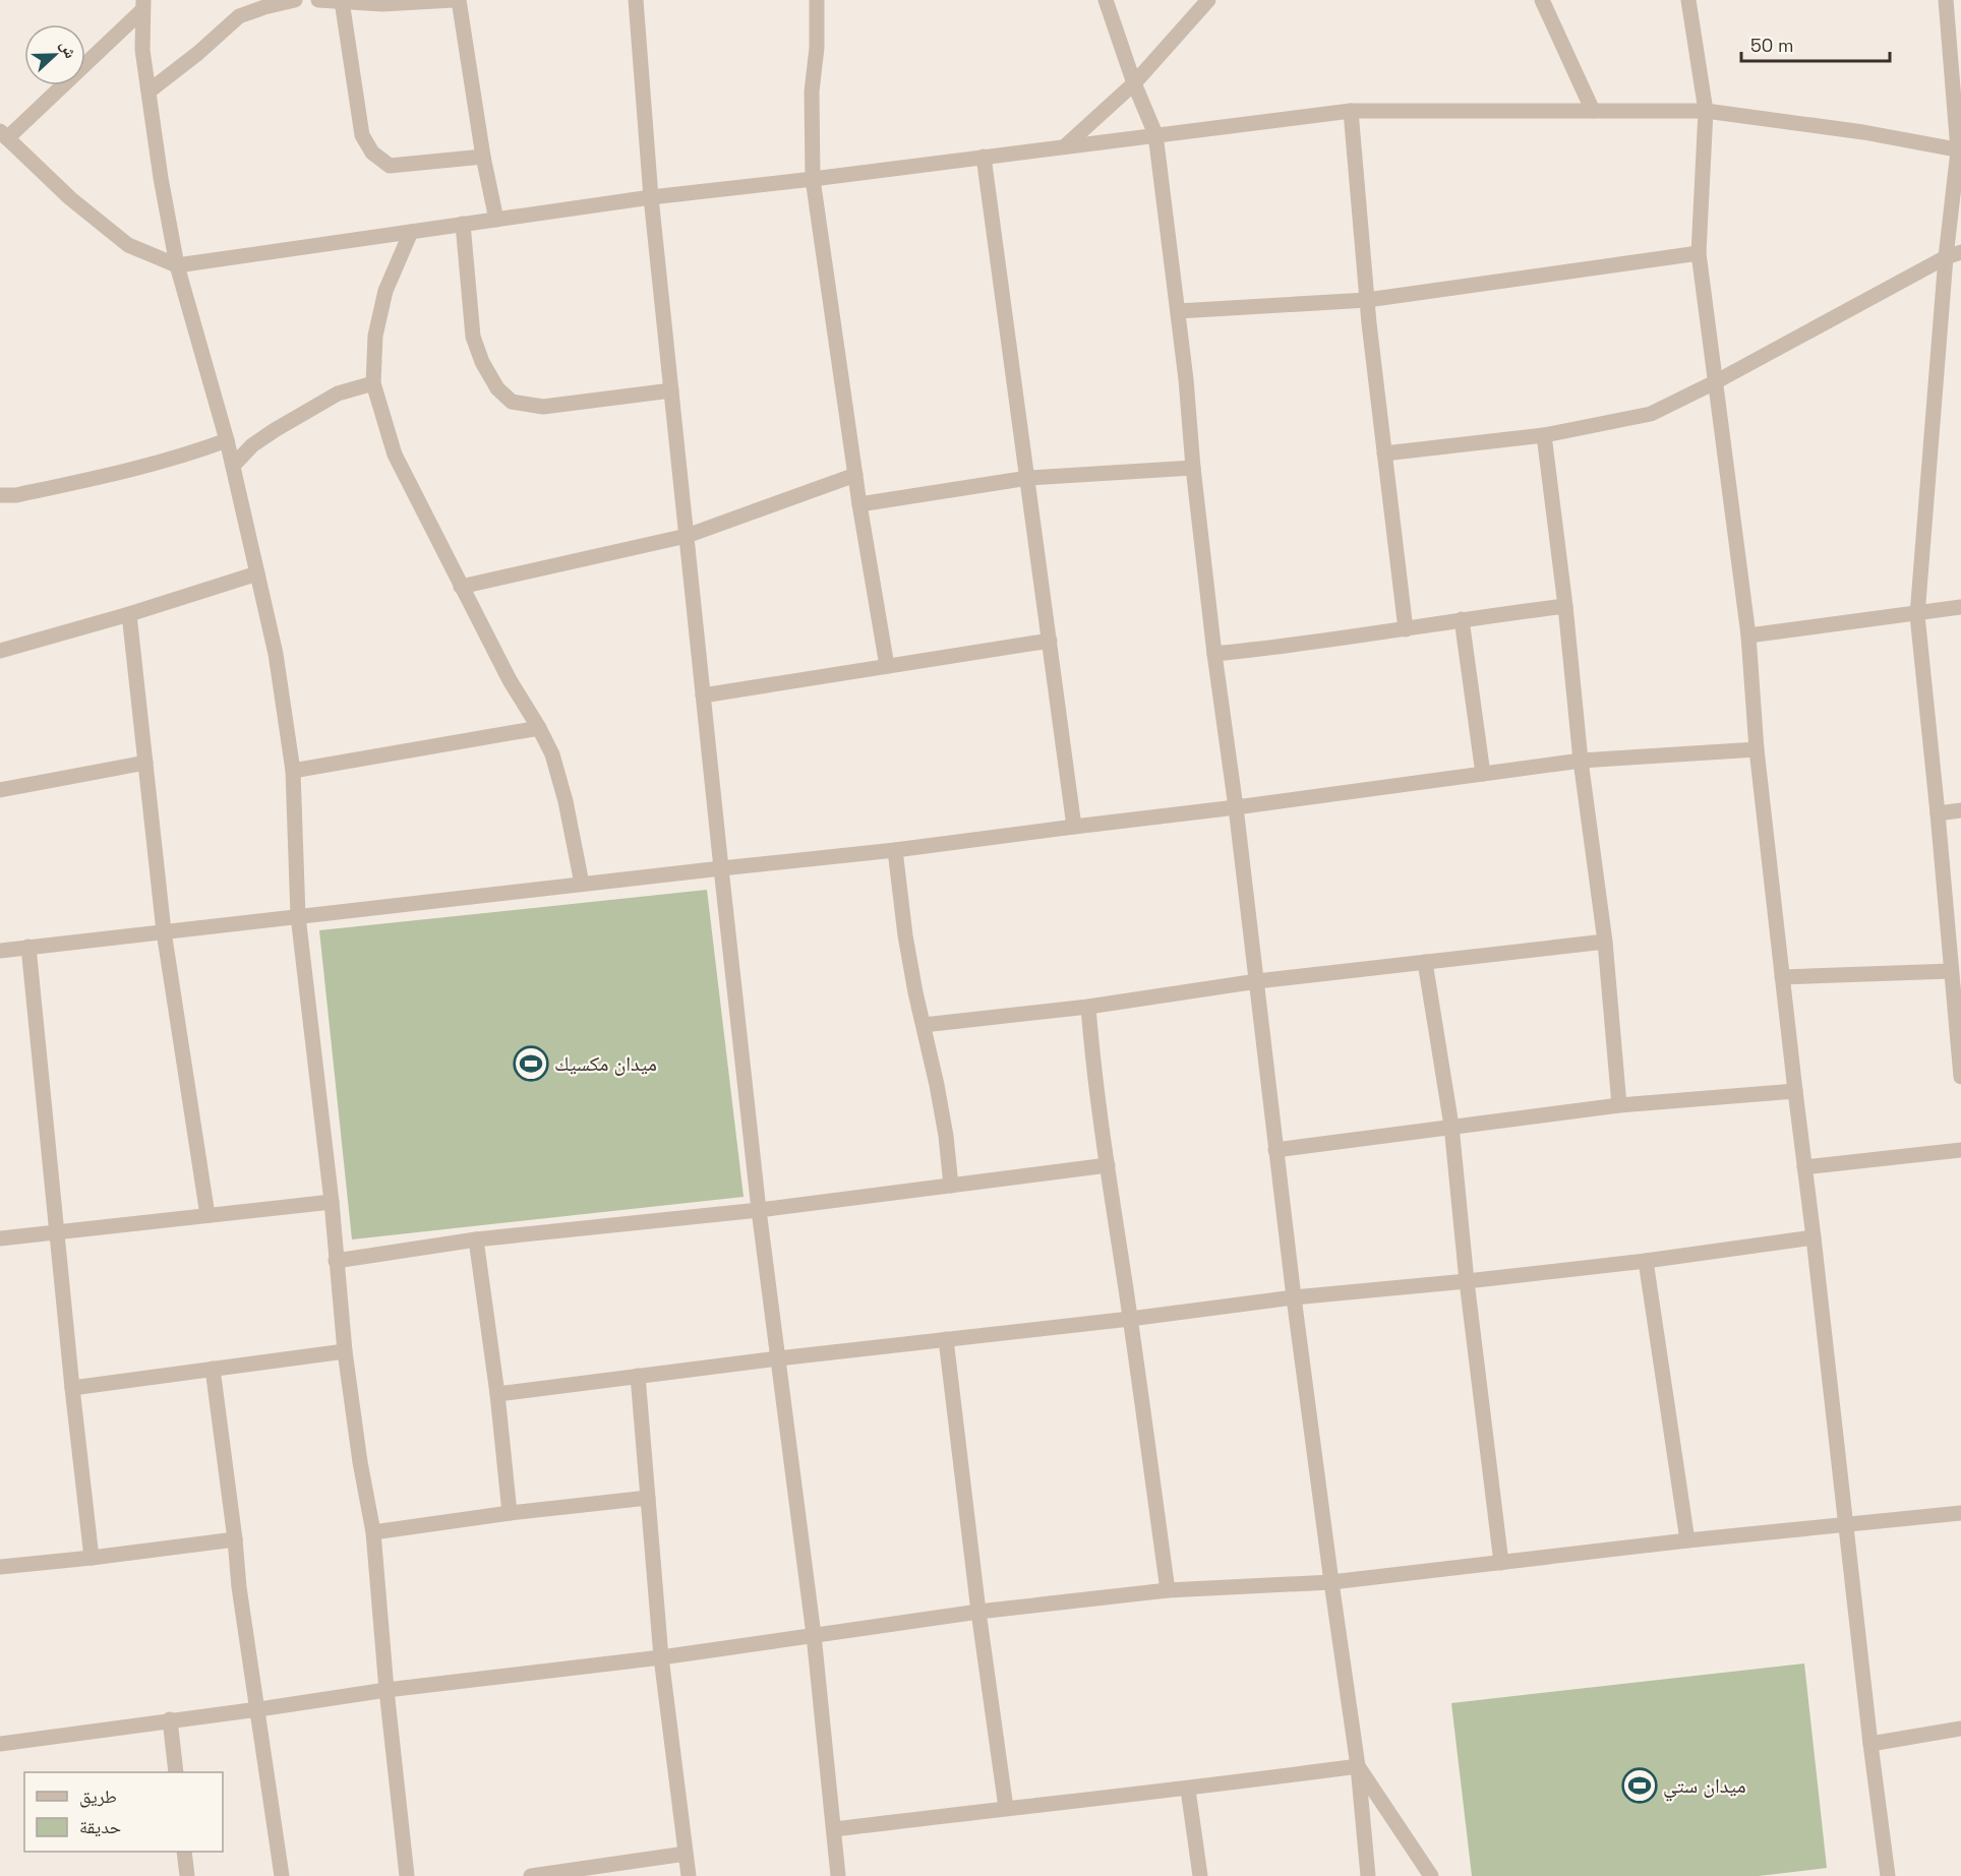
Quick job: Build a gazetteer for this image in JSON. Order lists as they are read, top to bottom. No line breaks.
{"places":{"sports":["ميدان مكسيك","ميدان ستي"]},"legend":["طريق","حديقة"],"scale_bar":"50 m","north":"right"}
